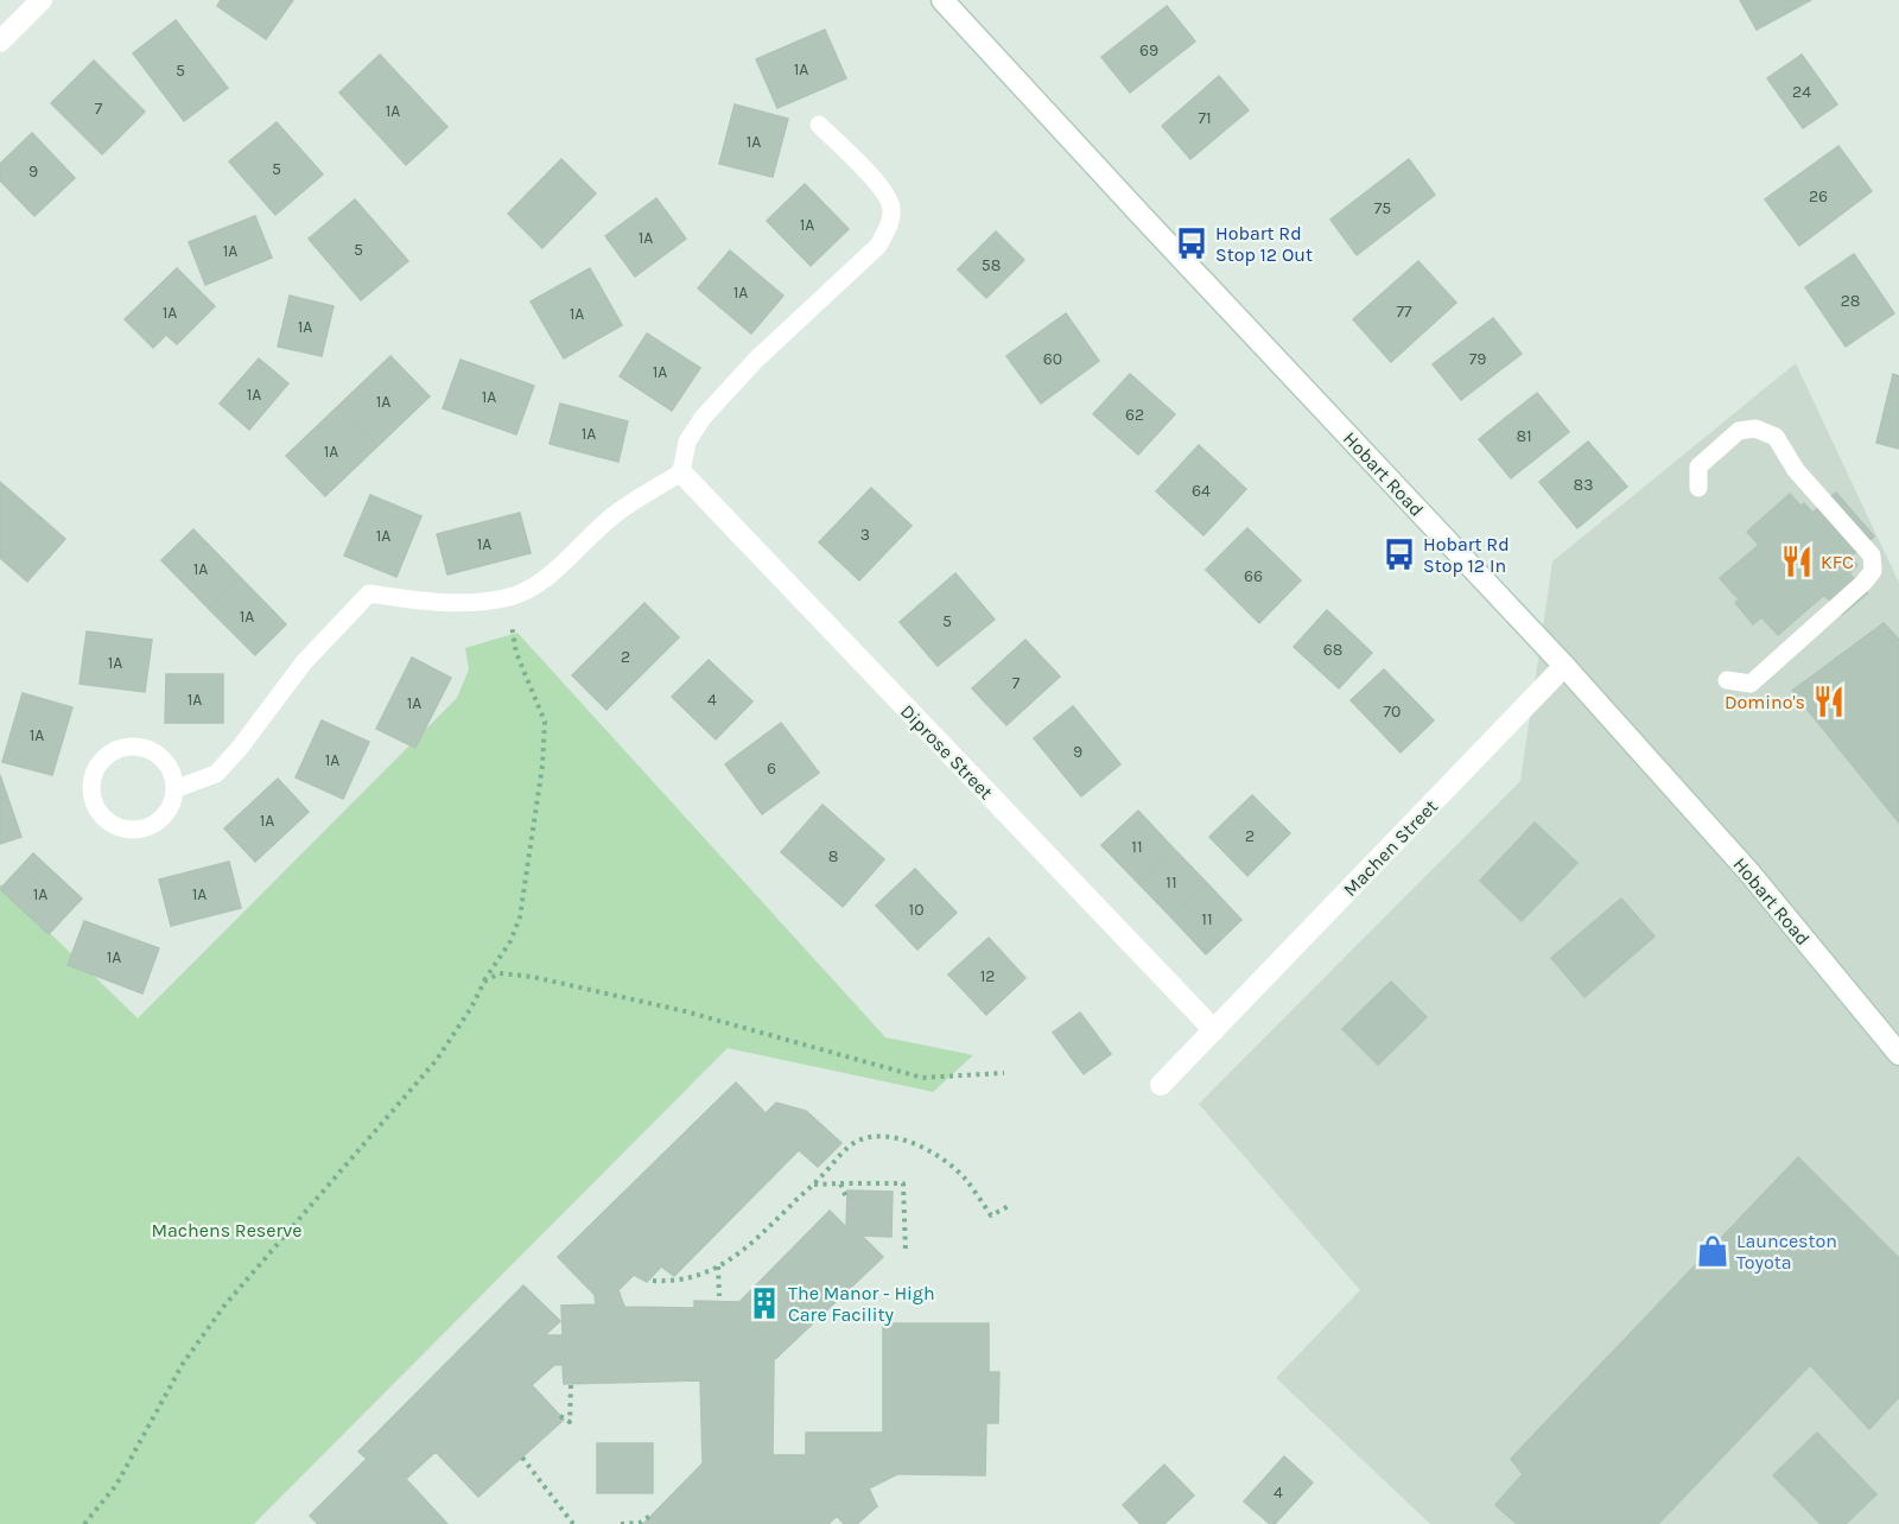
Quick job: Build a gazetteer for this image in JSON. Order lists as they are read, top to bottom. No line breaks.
{"streets":{"street":["Hobart Road","Diprose Street","Machen Street"]},"crossings":[["Hobart Road","Machen Street"],["Diprose Street","Machen Street"]],"parks":["Machens Reserve"],"places":{"bus stop":["Hobart Rd Stop 12 Out","Hobart Rd Stop 12 In"],"restaurant":["KFC","Domino's"],"shop":["Launceston Toyota"],"building":["The Manor - High Care Facility"]},"house_numbers":["69","1A","5","24","7","1A","71","1A","5","9","26","75","1A","1A","5","1A","58","1A","28","77","1A","1A","1A","60","79","1A","1A","1A","1A","62","1A","81","1A","83","64","3","1A","1A","1A","66","1A","5","68","2","1A","7","1A","4","1A","70","1A","9","1A","6","1A","2","11","8","11","1A","1A","10","11","1A","12","4"]}
